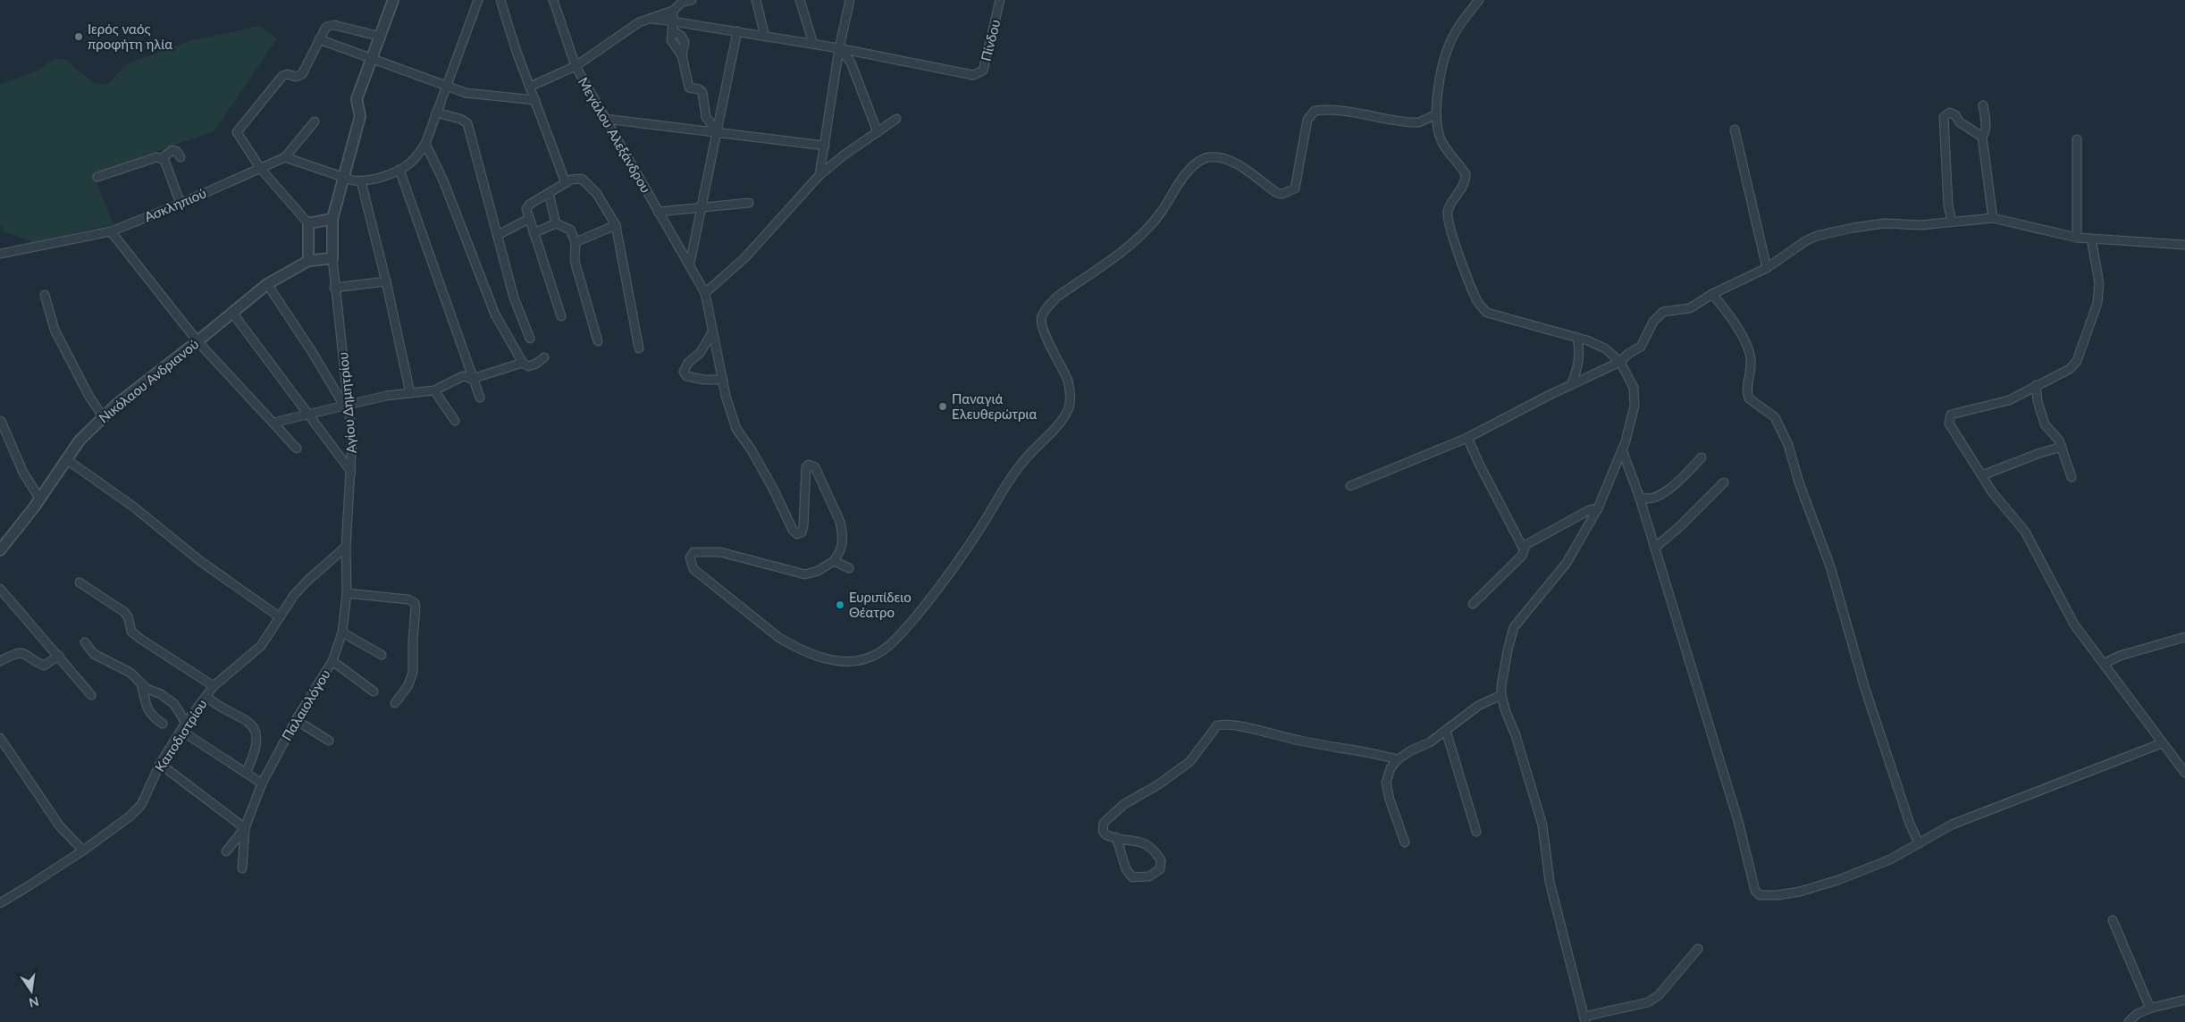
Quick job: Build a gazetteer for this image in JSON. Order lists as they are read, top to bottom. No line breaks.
{"streets":{"street":["Πίνδου","Μεγάλου Αλεξάνδρου","Ασκληπιού","Νικόλαου Ανδριανού","Αγίου Δημητρίου","Παλαιολόγου","Καποδιστρίου"]},"crossings":[["Αγίου Δημητρίου","Παλαιολόγου"],["Αγίου Δημητρίου","Καποδιστρίου"],["Παλαιολόγου","Καποδιστρίου"]],"places":["Ιερός ναός προφήτη ηλία","Παναγιά Ελευθερώτρια","Ευριπίδειο Θέατρο"],"north":"bottom"}
